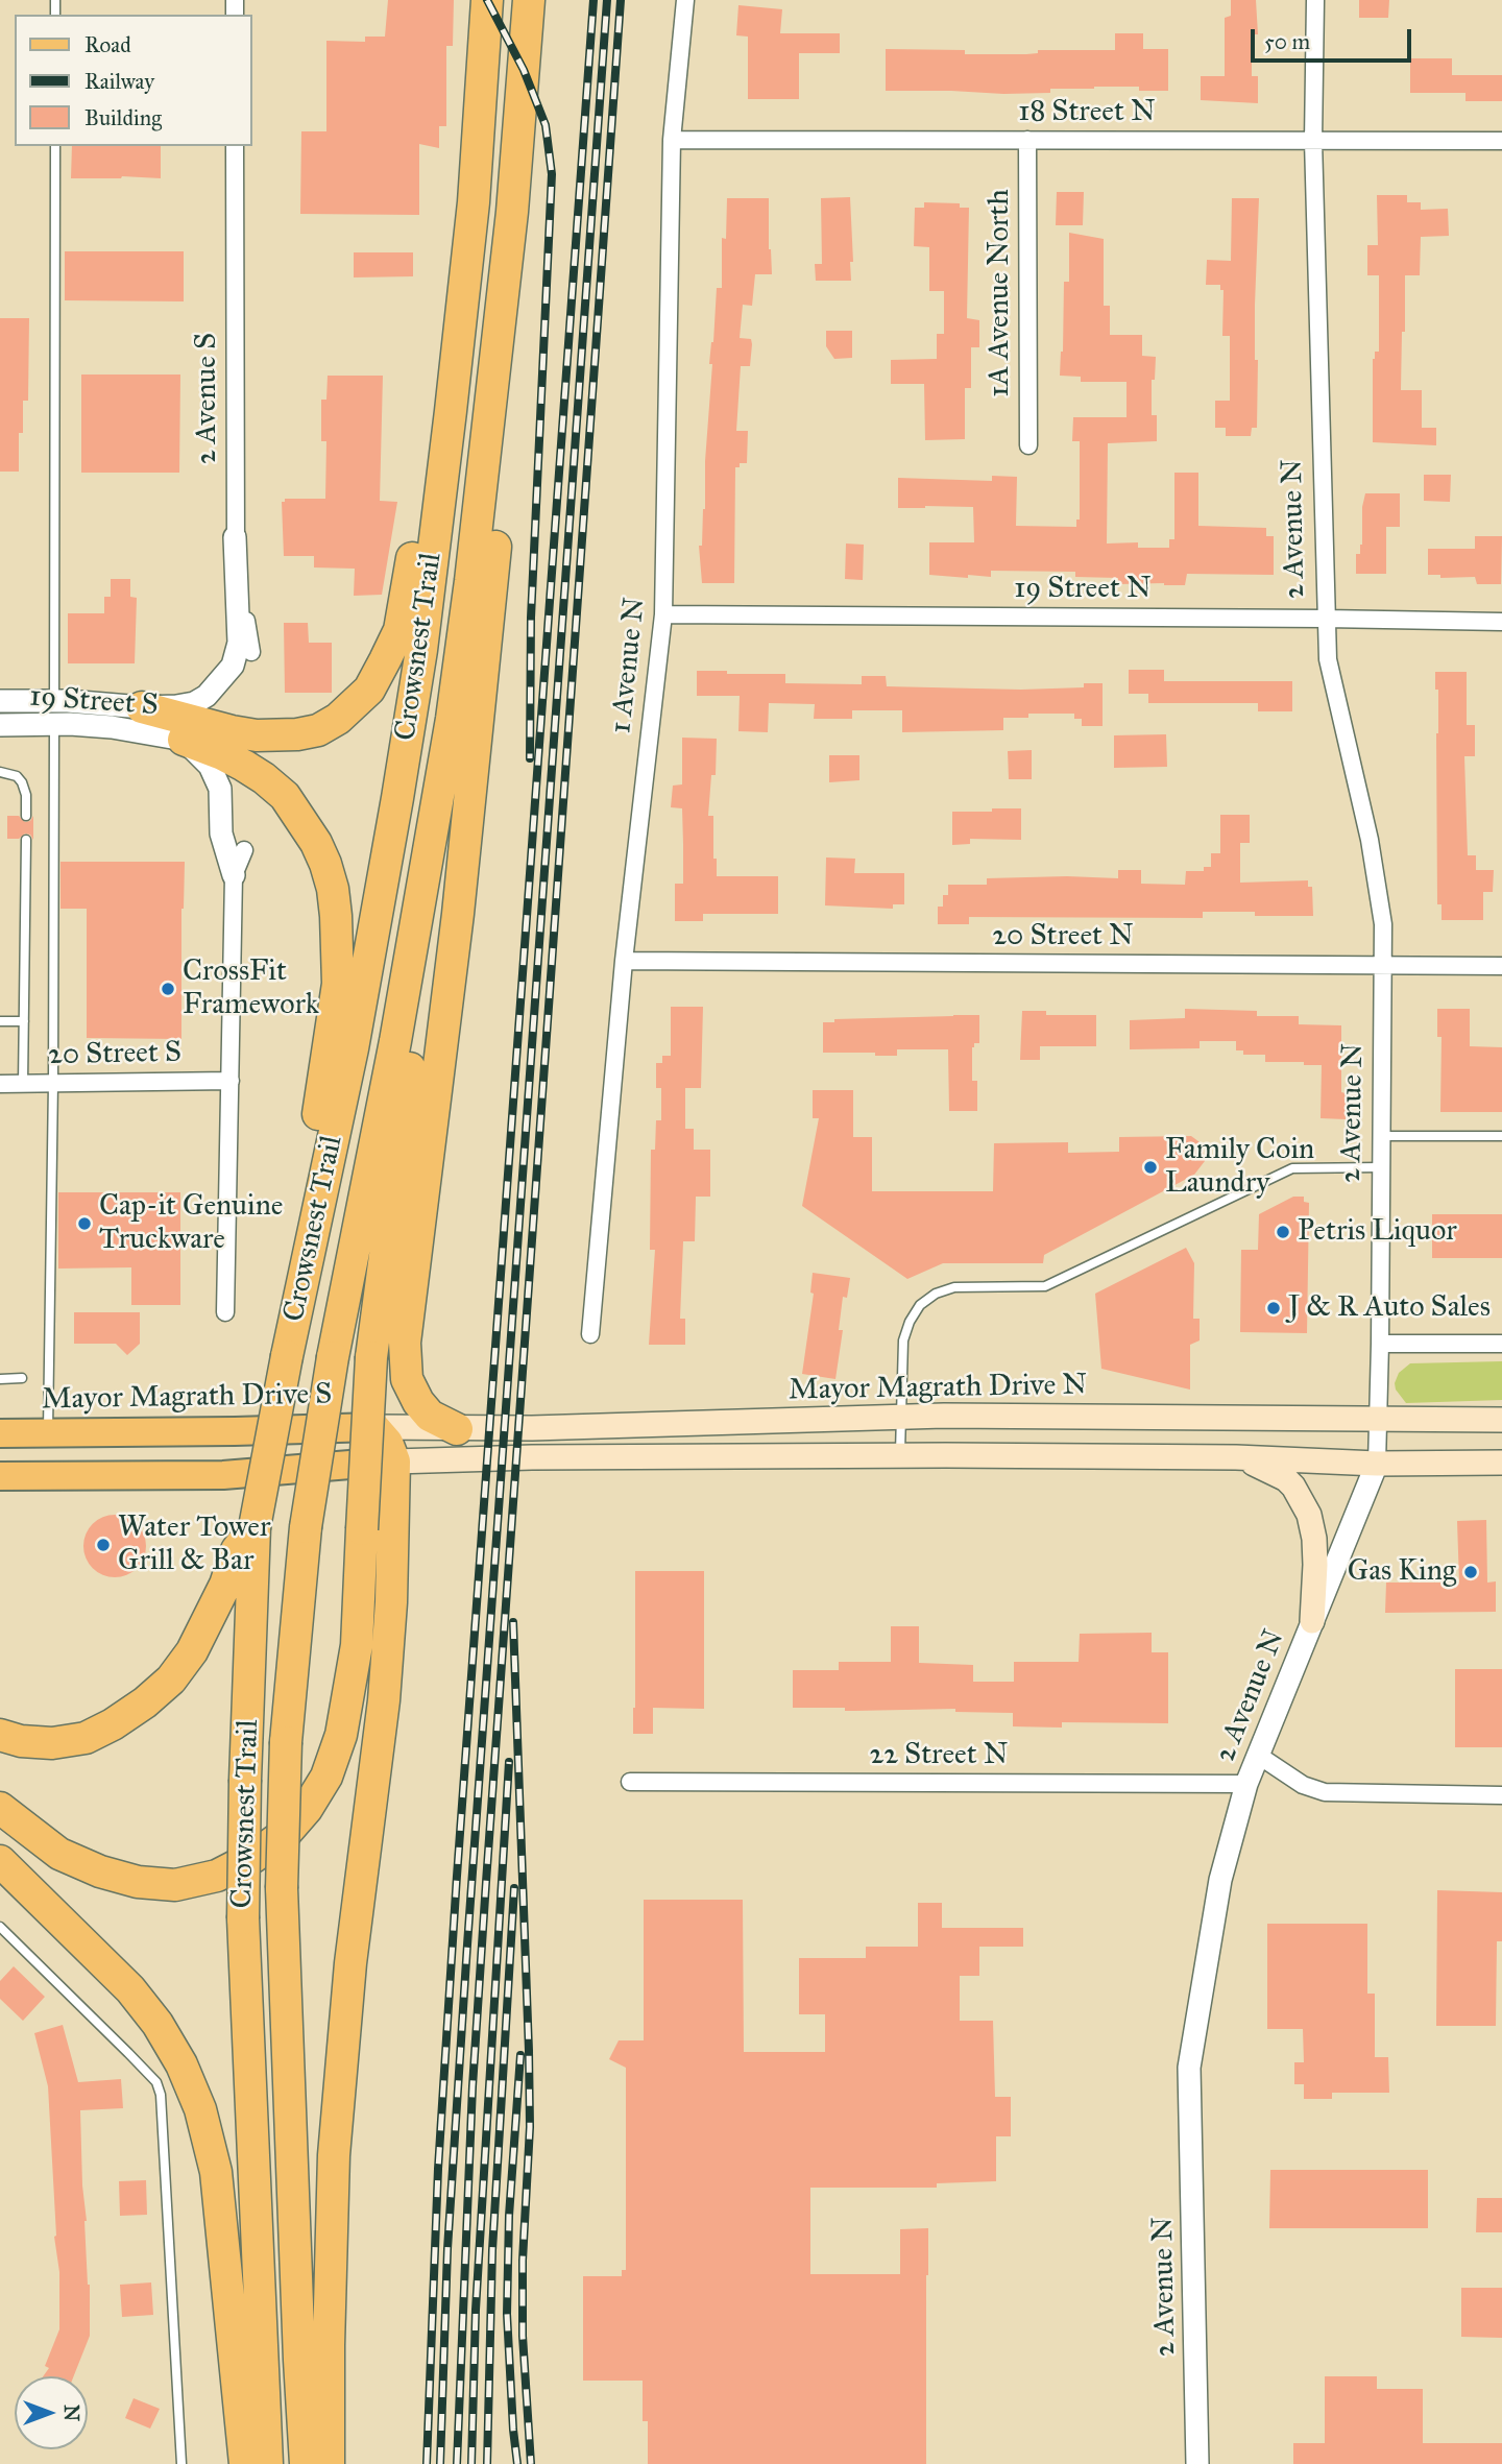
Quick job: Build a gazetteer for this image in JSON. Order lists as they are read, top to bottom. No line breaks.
{"streets":{"highway":["Crowsnest Trail"],"main road":["Mayor Magrath Drive N","Mayor Magrath Drive S"],"street":["18 Street N","1A Avenue North","2 Avenue S","2 Avenue N","19 Street N","1 Avenue N","19 Street S","20 Street N","20 Street S","22 Street N"]},"crossings":[["18 Street N","1A Avenue North"],["18 Street N","2 Avenue N"],["18 Street N","1 Avenue N"],["2 Avenue S","19 Street S"],["2 Avenue N","19 Street N"],["2 Avenue N","20 Street N"],["2 Avenue N","Mayor Magrath Drive N"],["2 Avenue N","22 Street N"],["19 Street N","1 Avenue N"],["1 Avenue N","20 Street N"],["Mayor Magrath Drive N","Mayor Magrath Drive S"]],"places":["CrossFit Framework","Family Coin Laundry","Cap-it Genuine Truckware","Petris Liquor","J & R Auto Sales","Water Tower Grill & Bar","Gas King"],"legend":["Road","Railway","Building"],"scale_bar":"50 m","north":"right"}
